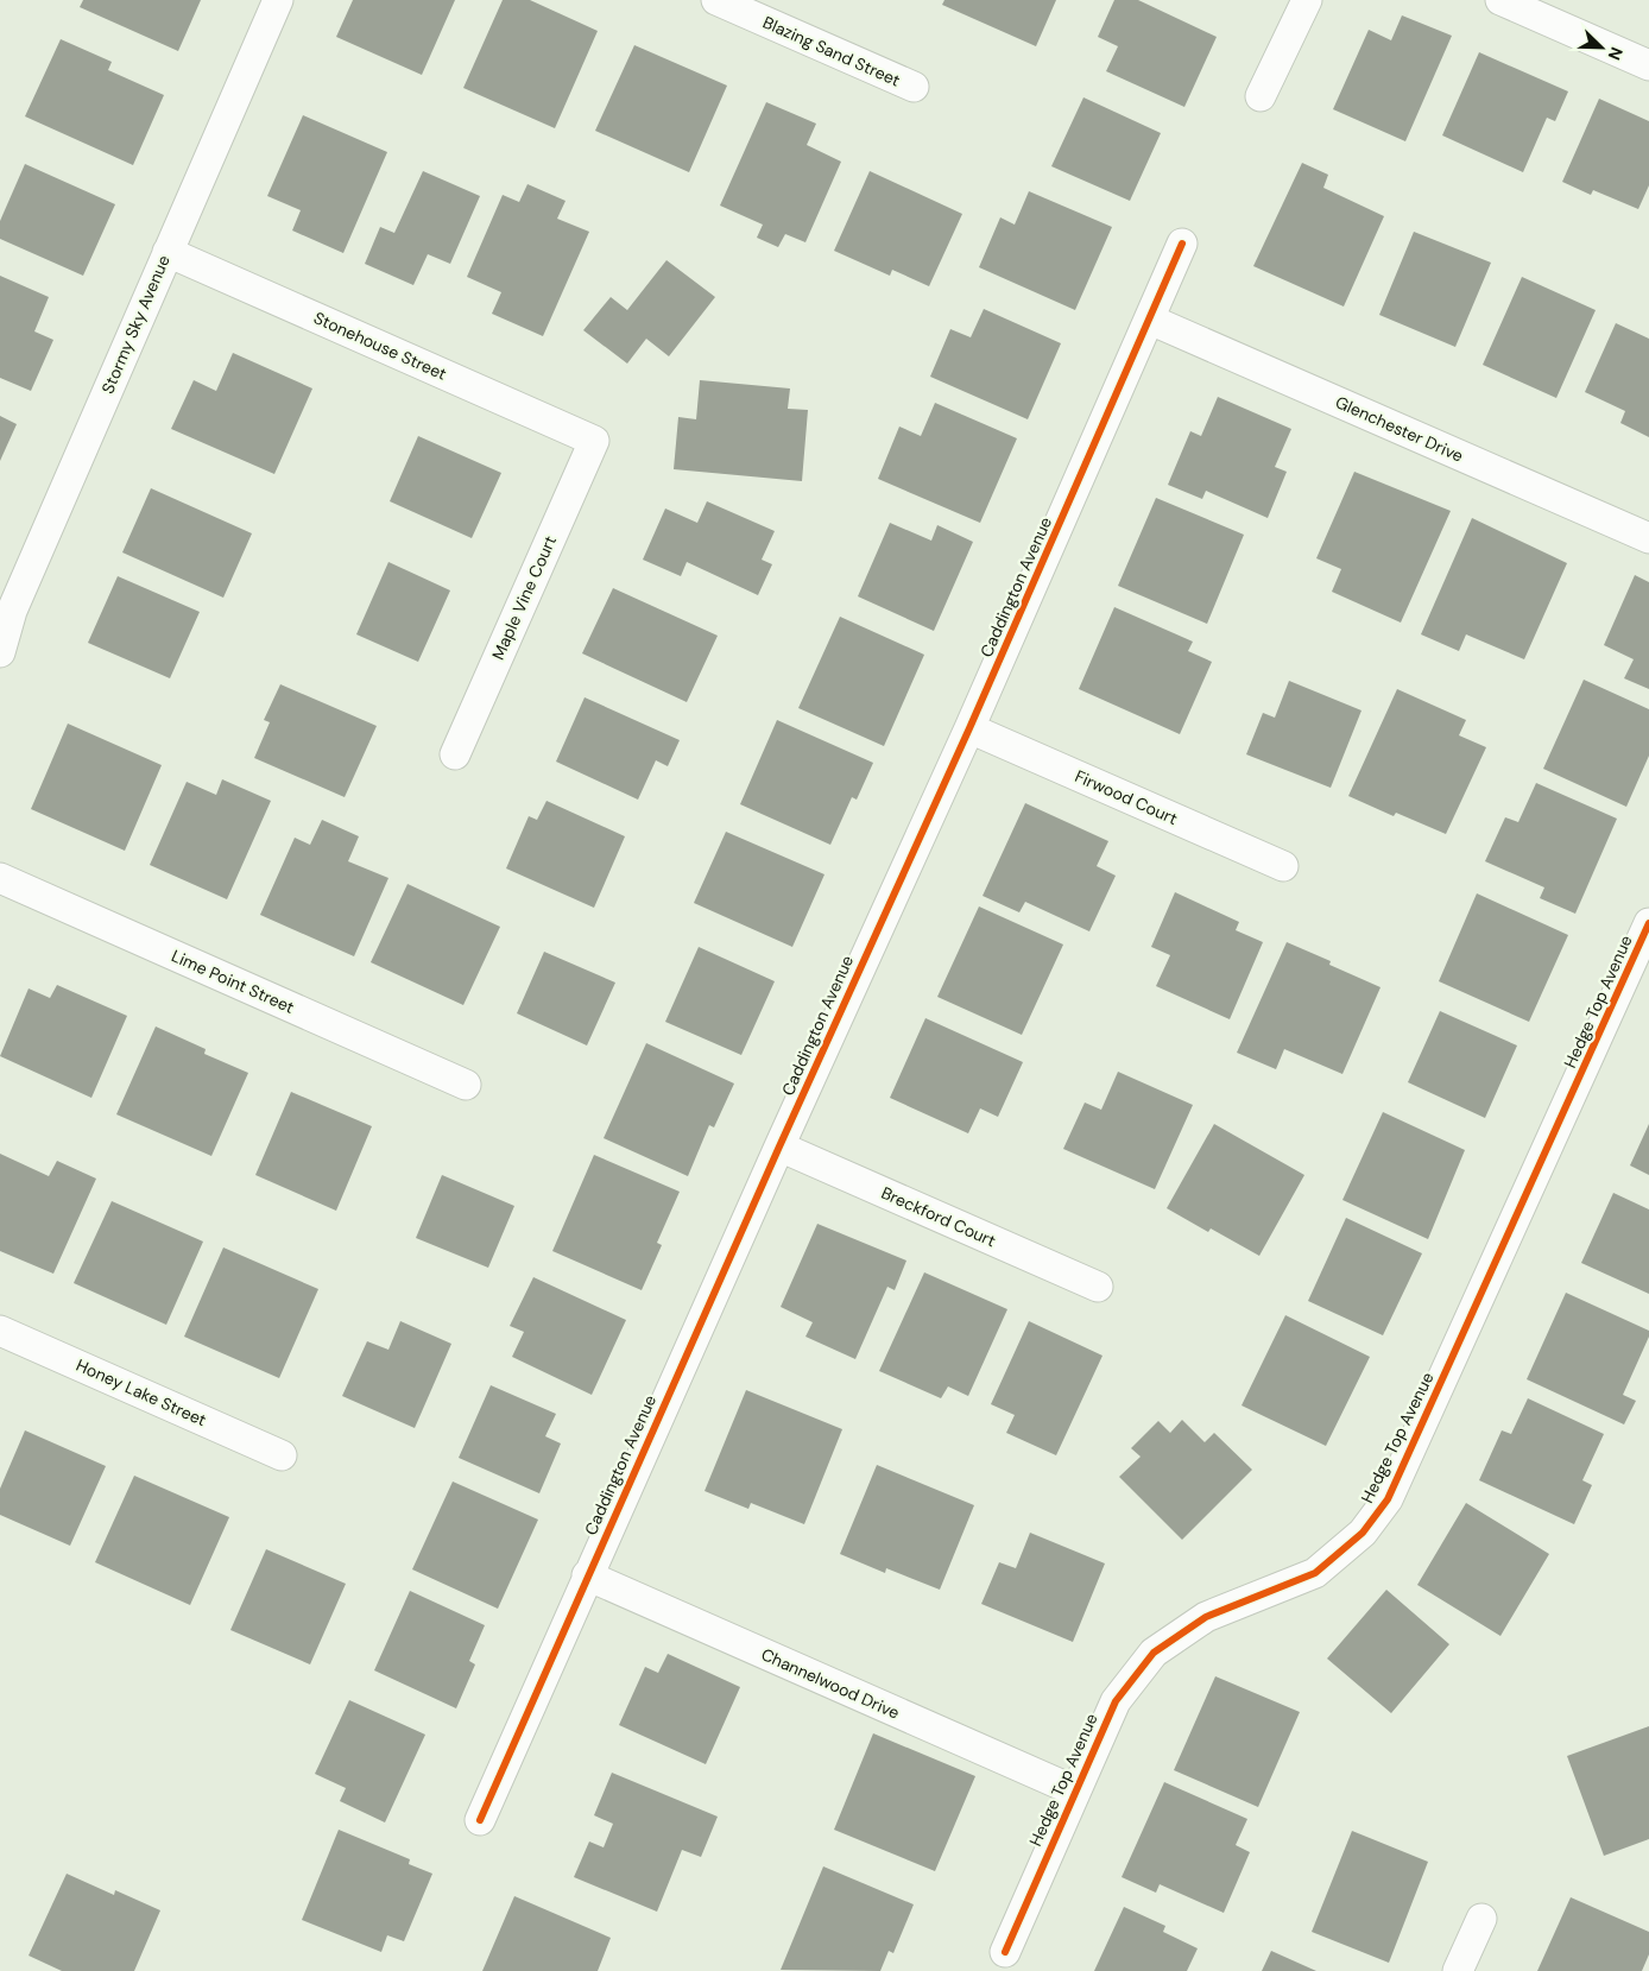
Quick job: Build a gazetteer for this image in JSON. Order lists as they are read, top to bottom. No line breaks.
{"streets":{"street":["Blazing Sand Street","Stormy Sky Avenue","Stonehouse Street","Glenchester Drive","Caddington Avenue","Maple Vine Court","Firwood Court","Lime Point Street","Hedge Top Avenue","Breckford Court","Honey Lake Street","Channelwood Drive"]},"crossings":[["Stormy Sky Avenue","Stonehouse Street"],["Stonehouse Street","Maple Vine Court"],["Glenchester Drive","Caddington Avenue"],["Caddington Avenue","Firwood Court"],["Caddington Avenue","Breckford Court"],["Caddington Avenue","Channelwood Drive"],["Hedge Top Avenue","Channelwood Drive"]],"north":"bottom right"}
